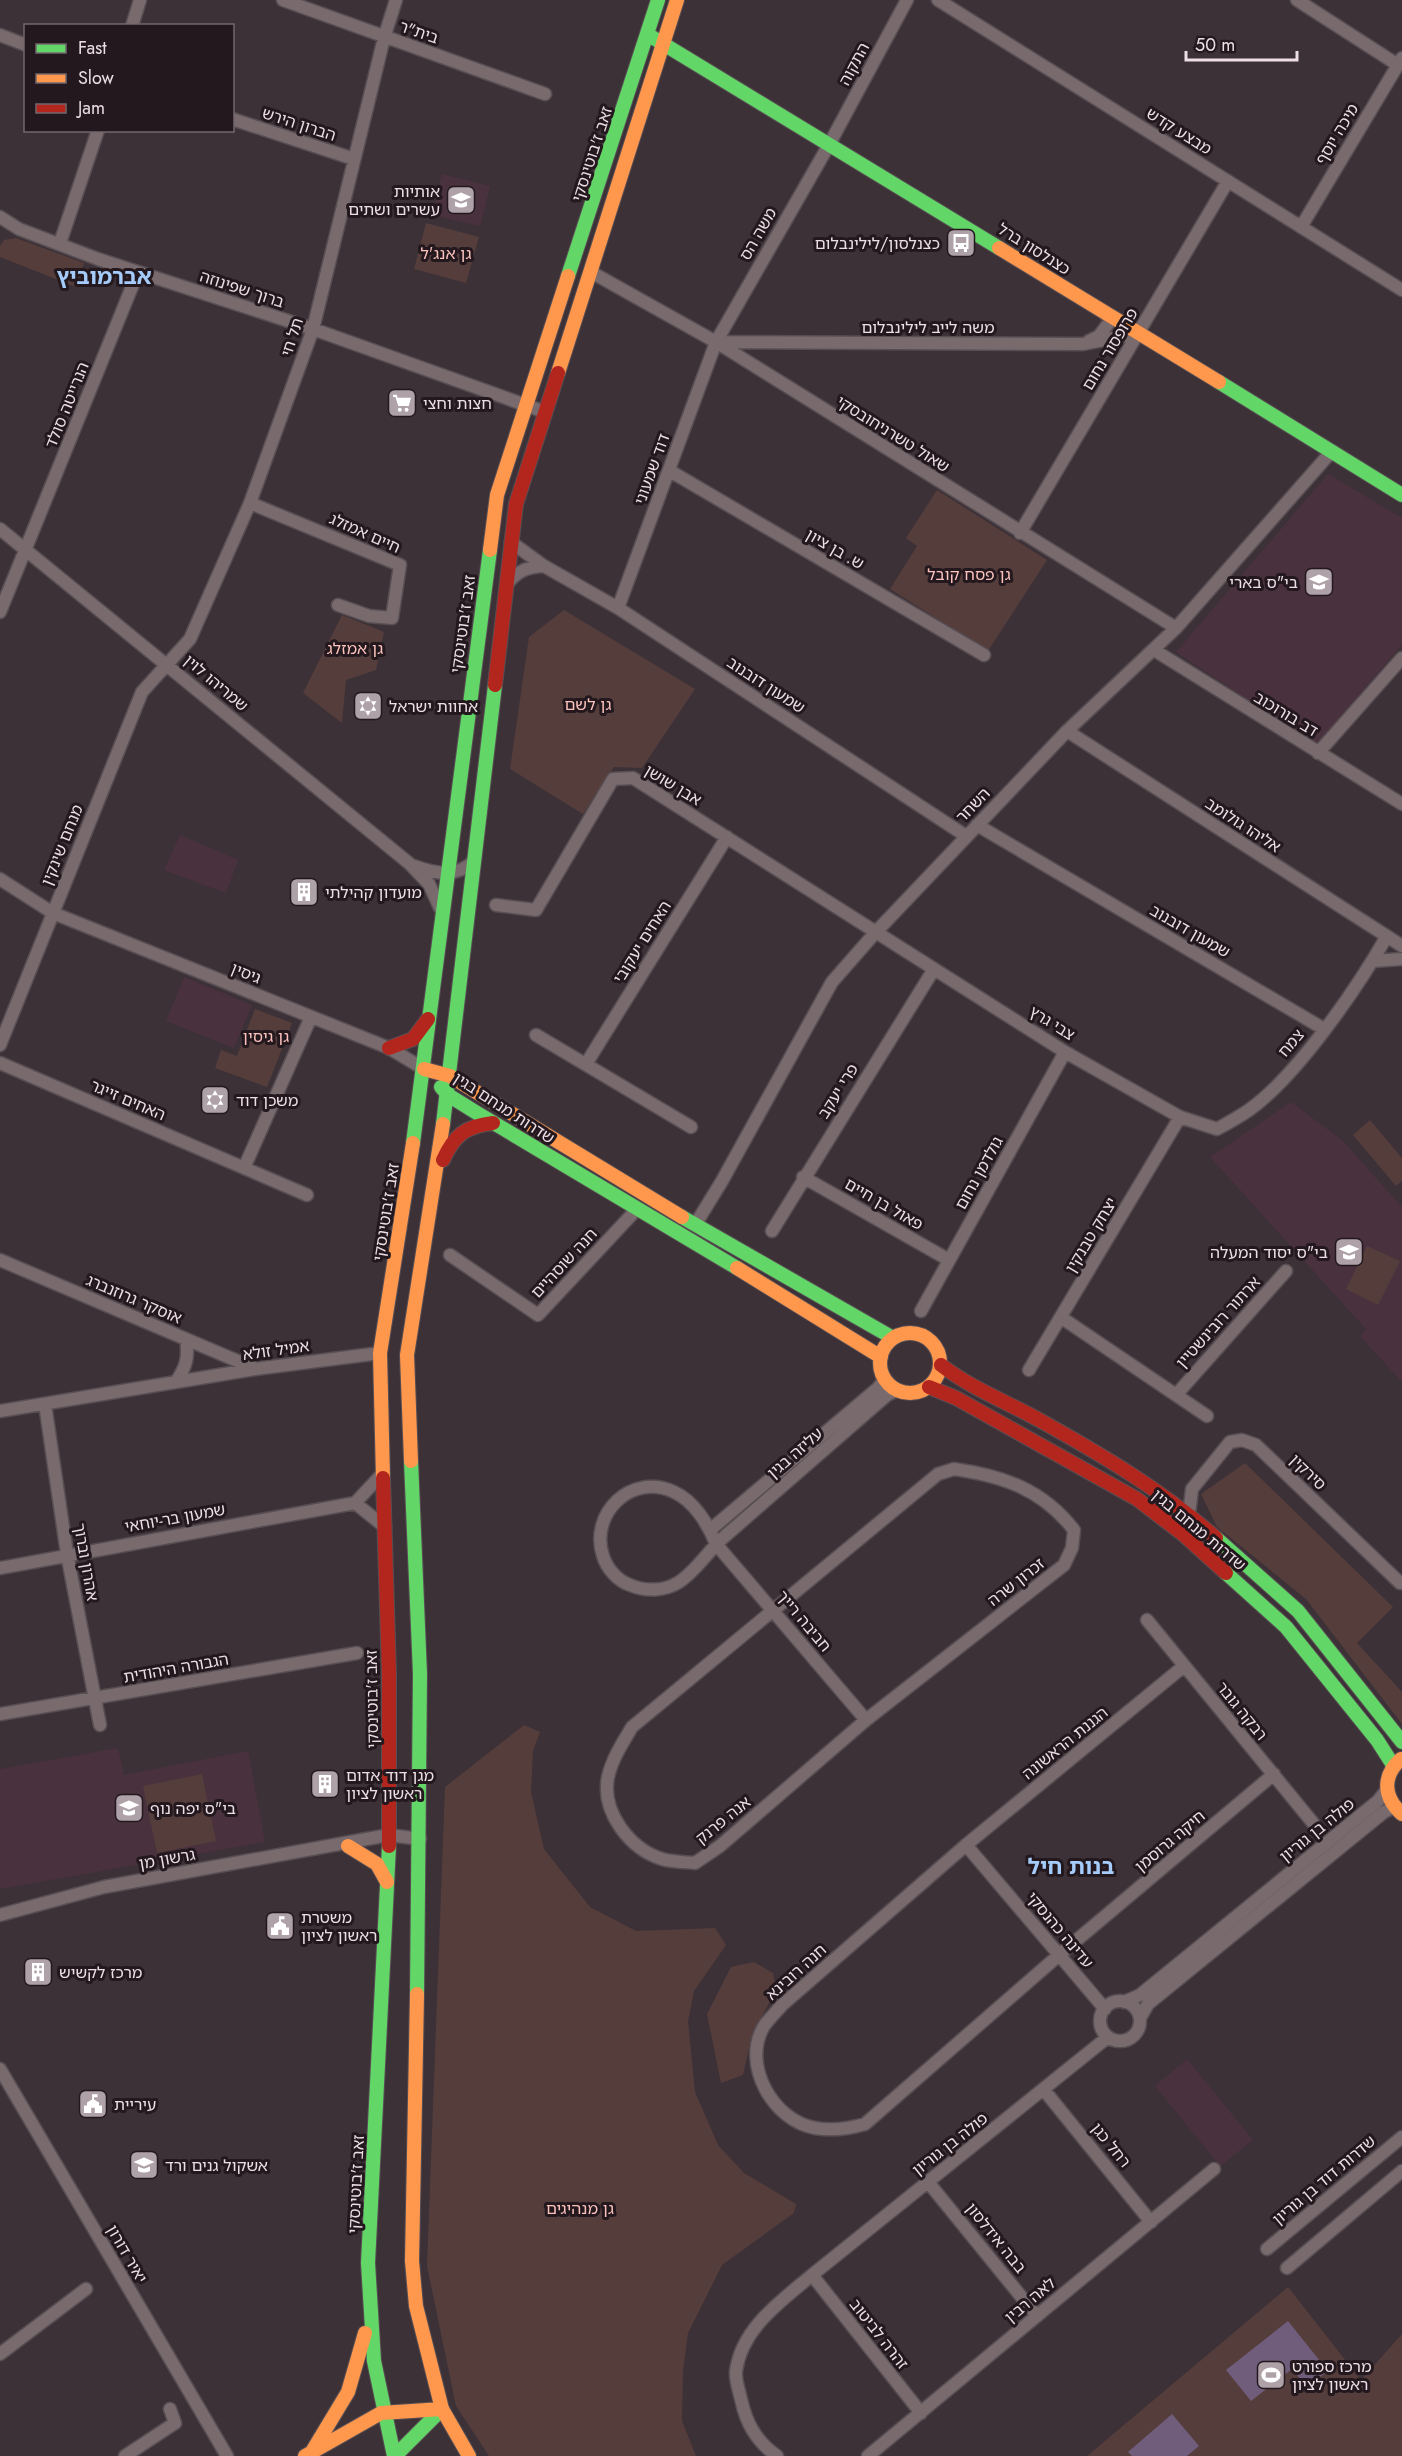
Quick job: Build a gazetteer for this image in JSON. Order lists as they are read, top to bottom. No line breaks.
{"streets":{"main road":["זאב ז'בוטינסקי","כצנלסון ברל","שדרות מנחם בגין"],"street":["בית\"ר","התקוה","הברון הירש","מבצע קדש","מיכה יוסף","משה הס","ברוך שפינוזה","משה לייב לילינבלום","תל חי","פרופסור נחום","הנרייטה סולד","שאול טשרניחובסקי","דוד שמעוני","חיים אמזלג","ש. בן ציון","שמריהו לוין","שמעון דובנוב","דב בורוכוב","אבן שושן","השחר","אליהו גולומב","מנחם שינקין","האחים יעקובי","גיסין","צבי גרץ","צמח","פרי יעקב","האחים זייגר","גולדמן נחום","פאול בן חיים","יצחק טבנקין","חנה שוסהיים","אוסקר גרוזנברג","ארתור רובינשטיין","אמיל זולא","עליזה בגין","סירקין","שמעון בר-יוחאי","אהרון וברוך","זכרון שרה","חביבה רייך","הגבורה היהודית","רבקה גובר","הגננת הראשונה","אנה פרנק","פולה בן גוריון","חיקה גרוסמן","גרשון מן","עדינה כהנסקי","חנה רובינא","רחל כגן","שדרות דוד בן גוריון","בבה אידלסון","יאיר דורון","לאה רבין","זהרה לביטוב"]},"crossings":[["בית\"ר","תל חי"],["התקוה","משה הס"],["התקוה","כצנלסון ברל"],["הברון הירש","תל חי"],["מבצע קדש","מיכה יוסף"],["מבצע קדש","פרופסור נחום"],["זאב ז'בוטינסקי","כצנלסון ברל"],["זאב ז'בוטינסקי","ברוך שפינוזה"],["זאב ז'בוטינסקי","שמריהו לוין"],["זאב ז'בוטינסקי","גיסין"],["זאב ז'בוטינסקי","שדרות מנחם בגין"],["זאב ז'בוטינסקי","אמיל זולא"],["זאב ז'בוטינסקי","גרשון מן"],["משה הס","כצנלסון ברל"],["משה הס","משה לייב לילינבלום"],["משה הס","שאול טשרניחובסקי"],["משה הס","דוד שמעוני"],["כצנלסון ברל","משה לייב לילינבלום"],["כצנלסון ברל","פרופסור נחום"],["כצנלסון ברל","השחר"],["ברוך שפינוזה","תל חי"],["ברוך שפינוזה","הנרייטה סולד"],["משה לייב לילינבלום","פרופסור נחום"],["משה לייב לילינבלום","שאול טשרניחובסקי"],["משה לייב לילינבלום","דוד שמעוני"],["תל חי","חיים אמזלג"],["תל חי","שמריהו לוין"],["תל חי","מנחם שינקין"],["פרופסור נחום","שאול טשרניחובסקי"],["הנרייטה סולד","שמריהו לוין"],["שאול טשרניחובסקי","דוד שמעוני"],["שאול טשרניחובסקי","השחר"],["דוד שמעוני","ש. בן ציון"],["דוד שמעוני","שמעון דובנוב"],["שמריהו לוין","מנחם שינקין"],["שמעון דובנוב","השחר"],["שמעון דובנוב","צמח"],["דב בורוכוב","השחר"],["אבן שושן","השחר"],["אבן שושן","האחים יעקובי"],["אבן שושן","צבי גרץ"],["השחר","אליהו גולומב"],["השחר","צבי גרץ"],["השחר","שדרות מנחם בגין"],["אליהו גולומב","צמח"],["מנחם שינקין","גיסין"],["גיסין","שדרות מנחם בגין"],["צבי גרץ","צמח"],["צבי גרץ","פרי יעקב"],["צבי גרץ","גולדמן נחום"],["צבי גרץ","יצחק טבנקין"],["פרי יעקב","פאול בן חיים"],["שדרות מנחם בגין","חנה שוסהיים"],["שדרות מנחם בגין","עליזה בגין"],["גולדמן נחום","פאול בן חיים"],["אוסקר גרוזנברג","אמיל זולא"],["אמיל זולא","אהרון וברוך"],["עליזה בגין","חביבה רייך"],["שמעון בר-יוחאי","אהרון וברוך"],["אהרון וברוך","הגבורה היהודית"],["זכרון שרה","חביבה רייך"],["זכרון שרה","אנה פרנק"],["חביבה רייך","אנה פרנק"],["רבקה גובר","הגננת הראשונה"],["רבקה גובר","חיקה גרוסמן"],["הגננת הראשונה","עדינה כהנסקי"],["הגננת הראשונה","חנה רובינא"],["פולה בן גוריון","עדינה כהנסקי"],["פולה בן גוריון","רחל כגן"],["פולה בן גוריון","בבה אידלסון"],["פולה בן גוריון","זהרה לביטוב"],["חיקה גרוסמן","עדינה כהנסקי"],["חיקה גרוסמן","חנה רובינא"],["עדינה כהנסקי","חנה רובינא"],["רחל כגן","לאה רבין"],["בבה אידלסון","לאה רבין"],["לאה רבין","זהרה לביטוב"]],"districts":["אברמוביץ","בנות חיל"],"parks":["גן אנג'ל","גן פסח קובל","גן אמזלג","גן לשם","גן גיסין","גן מנהיגים"],"places":{"school or university":["אותיות עשרים ושתים","בי\"ס בארי","בי\"ס יסוד המעלה","בי\"ס יפה נוף","אשקול גנים ורד"],"bus stop":["כצנלסון/לילינבלום"],"supermarket":["חצות וחצי"],"synagogue":["אחוות ישראל","משכן דוד"],"building":["מועדון קהילתי","מגן דוד אדום ראשון לציון","מרכז לקשיש"],"public building":["משטרת ראשון לציון","עיריית"],"sports":["מרכז ספורט ראשון לציון"]},"legend":["Fast","Slow","Jam"],"scale_bar":"50 m"}
